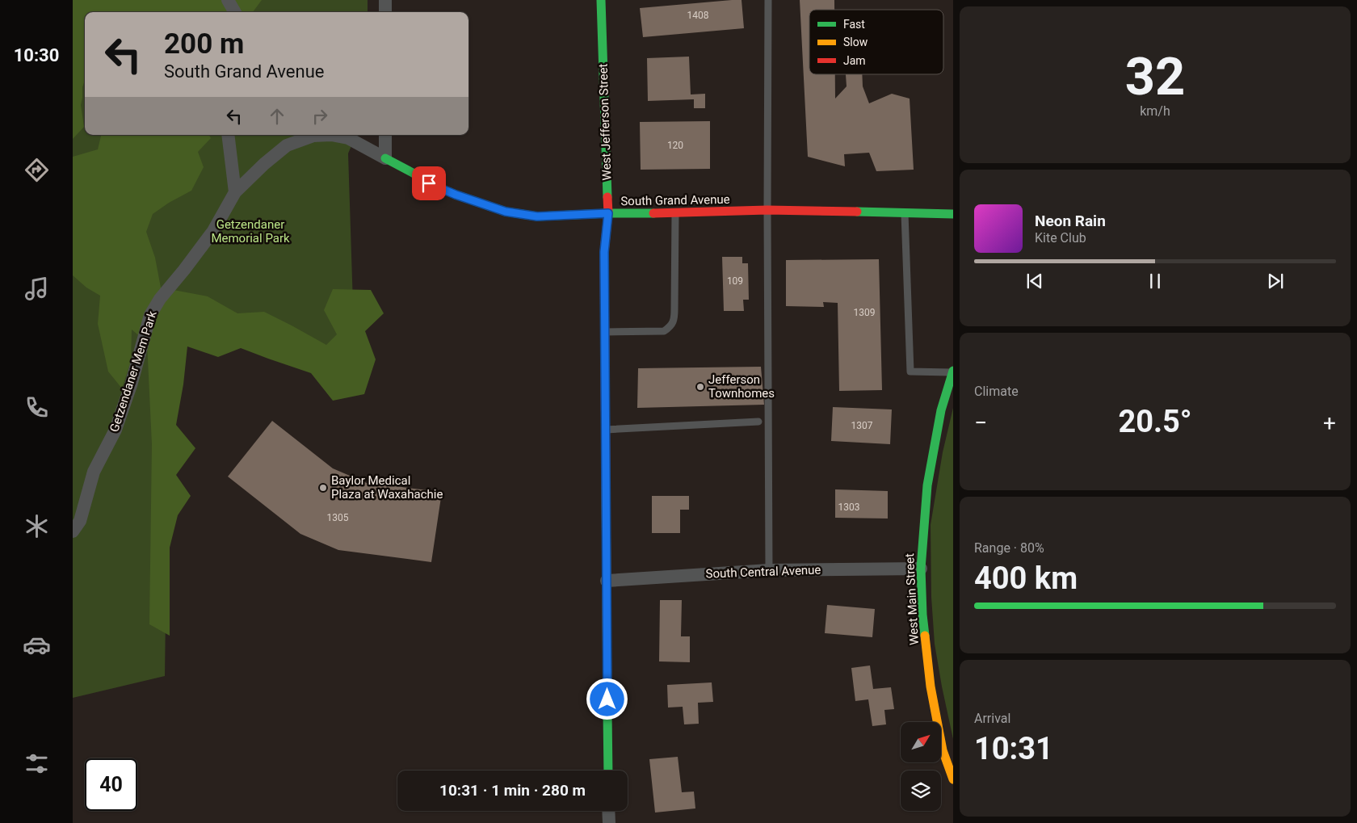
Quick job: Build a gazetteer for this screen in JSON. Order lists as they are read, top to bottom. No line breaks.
{"streets":{"street":["West Jefferson Street","South Grand Avenue","Getzendaner Mem Park","South Central Avenue","West Main Street"]},"crossings":[["West Jefferson Street","South Grand Avenue"],["West Jefferson Street","South Central Avenue"],["South Grand Avenue","Getzendaner Mem Park"],["South Central Avenue","West Main Street"]],"parks":["Getzendaner Memorial Park"],"places":["Jefferson Townhomes","Baylor Medical Plaza at Waxahachie"],"house_numbers":["1408","120","109","1309","1307","1303","1305"],"legend":["Fast","Slow","Jam"],"north":"top right","page":{"tabs":"10:30","tile":[["32","km/h"],"Climate",["Range · 80%","400 km"],["Arrival","10:31"]],"turn":["200 m","South Grand Avenue"],"song":["Neon Rain","Kite Club"],"heat":["−","20.5°","+"],"limit":"40","trip":"10:31 · 1 min · 280 m"}}
